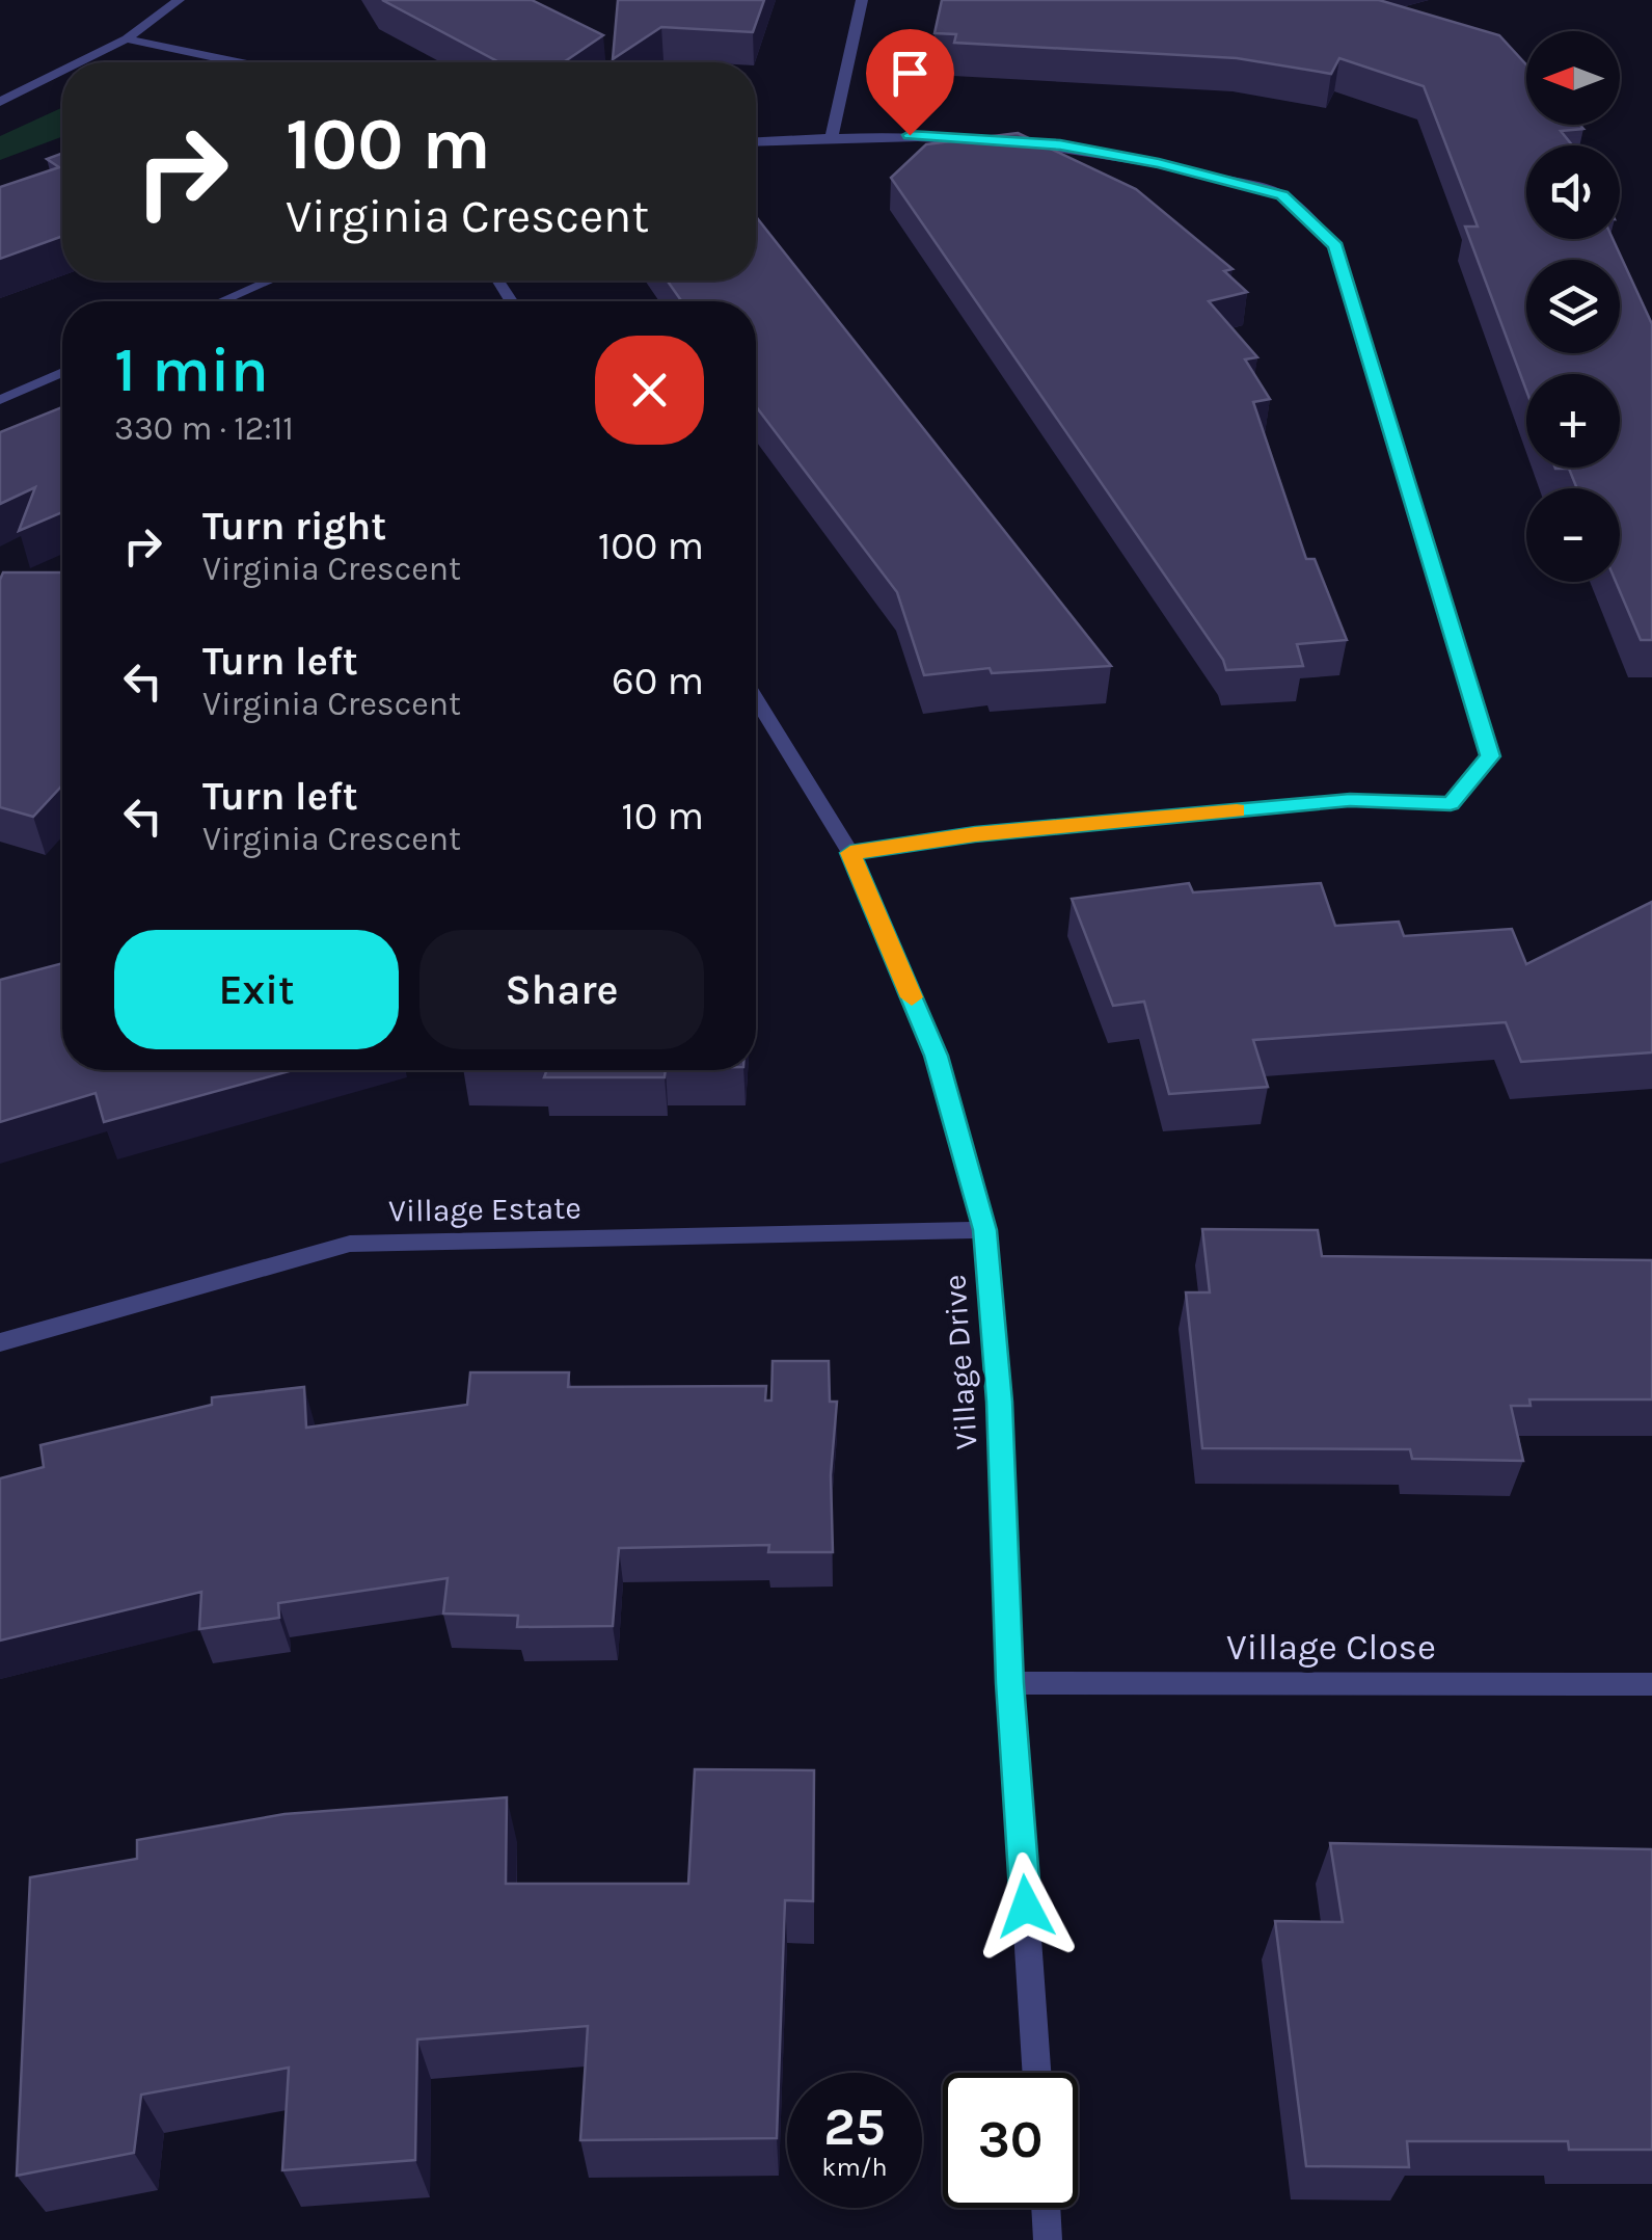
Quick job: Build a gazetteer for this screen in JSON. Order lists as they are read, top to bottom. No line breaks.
{"streets":{"street":["Village Estate","Village Drive","Village Close"]},"crossings":[["Village Estate","Village Drive"],["Village Drive","Village Close"]],"north":"left","page":{"map_buttons":["+","−"],"turn":["100 m","Virginia Crescent"],"heading":["1 min","330 m · 12:11"],"list":[{"name":"Turn right","note":"Virginia Crescent","value":"100 m"},{"name":"Turn left","note":"Virginia Crescent","value":"60 m"},{"name":"Turn left","note":"Virginia Crescent","value":"10 m"}],"buttons":["Exit","Share"],"speed":"25 km/h","limit":"30"}}
